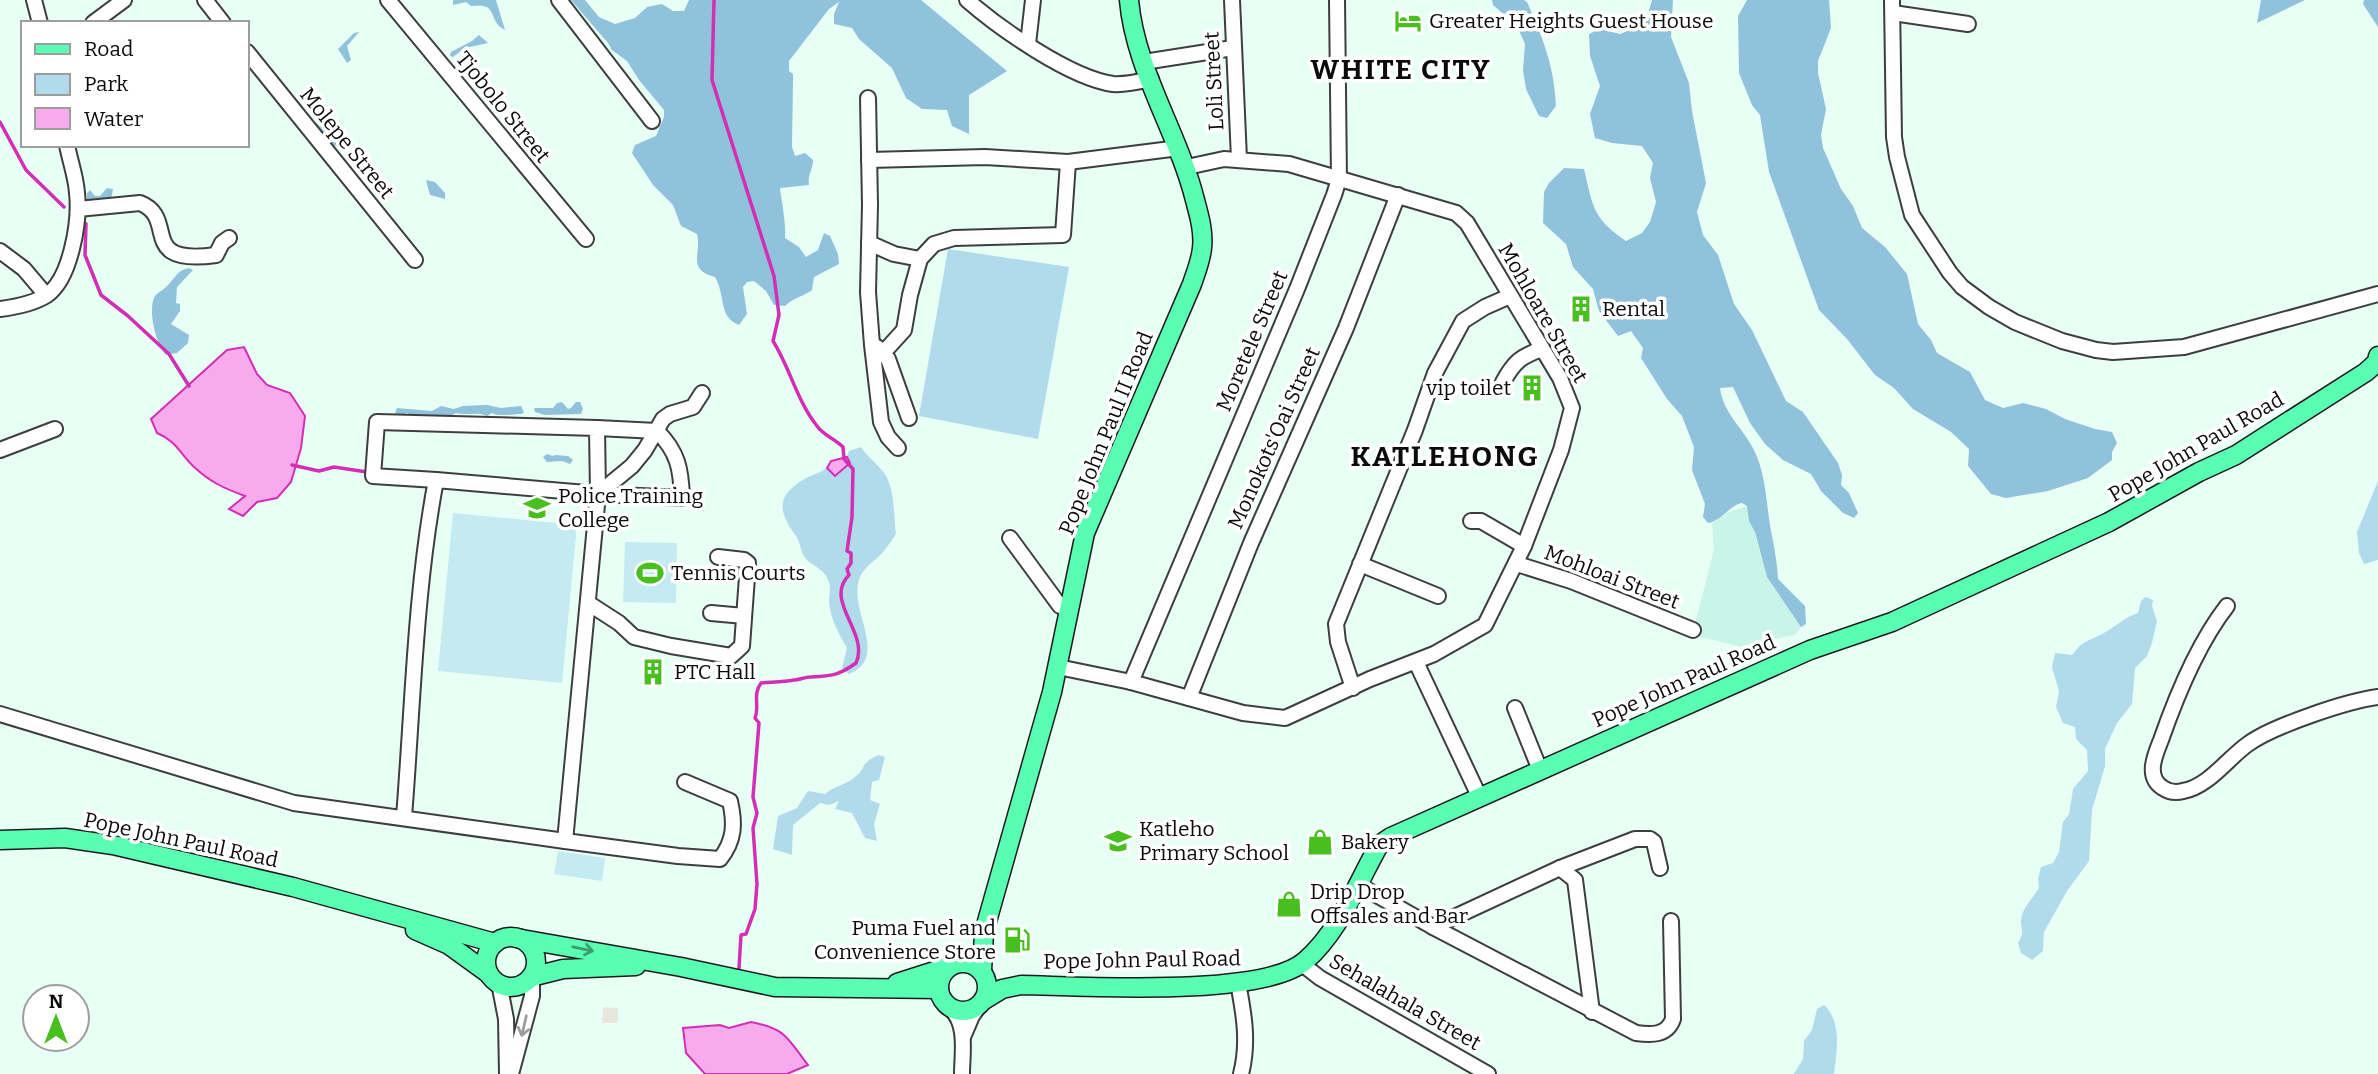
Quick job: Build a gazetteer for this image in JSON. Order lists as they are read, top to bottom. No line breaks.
{"streets":{"main road":["Pope John Paul II Road","Pope John Paul Road"],"street":["Loli Street","Tjobolo Street","Molepe Street","Mohloare Street","Moretele Street","Monokots'Oai Street","Mohloai Street","Sehalahala Street"]},"crossings":[["Loli Street","Mohloare Street"],["Mohloare Street","Moretele Street"],["Mohloare Street","Pope John Paul II Road"],["Mohloare Street","Monokots'Oai Street"],["Mohloare Street","Mohloai Street"],["Pope John Paul Road","Sehalahala Street"]],"districts":["WHITE CITY","KATLEHONG"],"places":{"hotel":["Greater Heights Guest House"],"building":["Rental","vip toilet","PTC Hall"],"school or university":["Police Training College","Katleho Primary School"],"sports":["Tennis Courts"],"shop":["Bakery","Drip Drop Offsales and Bar"],"fuel station":["Puma Fuel and Convenience Store"]},"legend":["Road","Park","Water"],"north":"top"}
